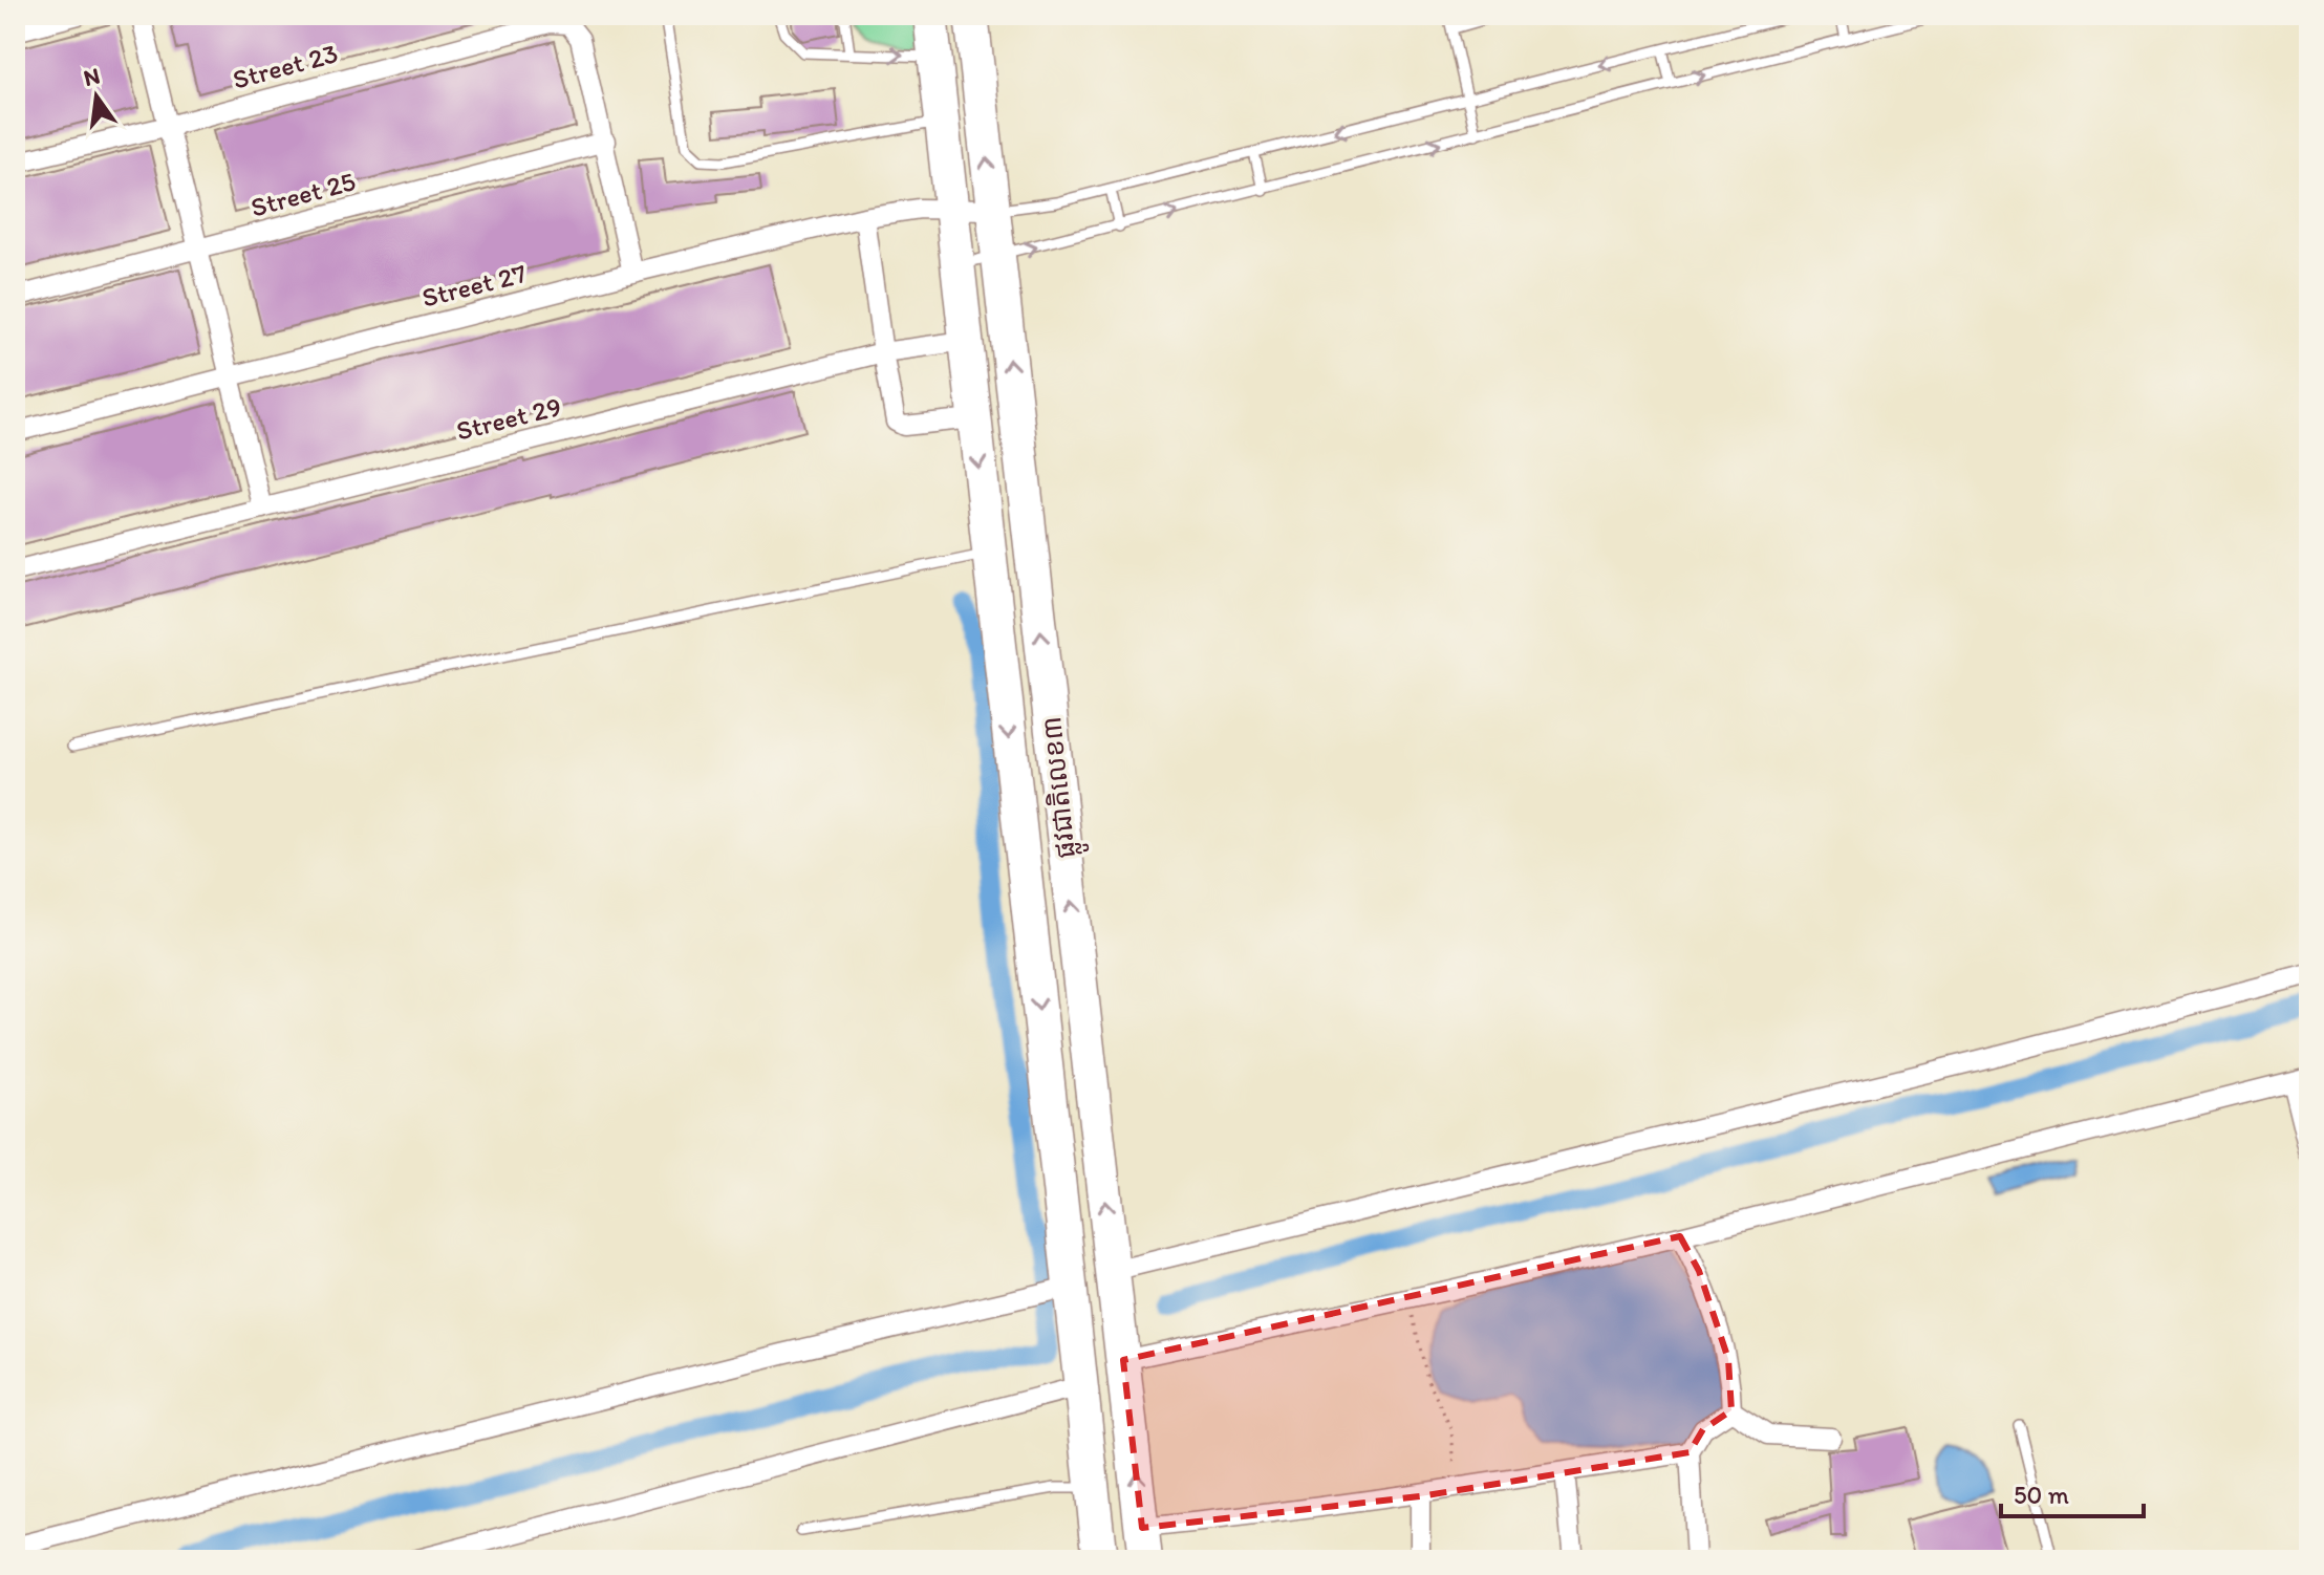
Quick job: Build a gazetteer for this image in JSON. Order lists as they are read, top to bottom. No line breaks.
{"streets":{"highway":["ផ្លូវជាតិលេខ៣"],"street":["Street 23","Street 25","Street 27","Street 29"]},"crossings":[["Street 23","Street 25"],["Street 27","ផ្លូវជាតិលេខ៣"],["Street 29","ផ្លូវជាតិលេខ៣"]],"scale_bar":"50 m","north":"top"}
